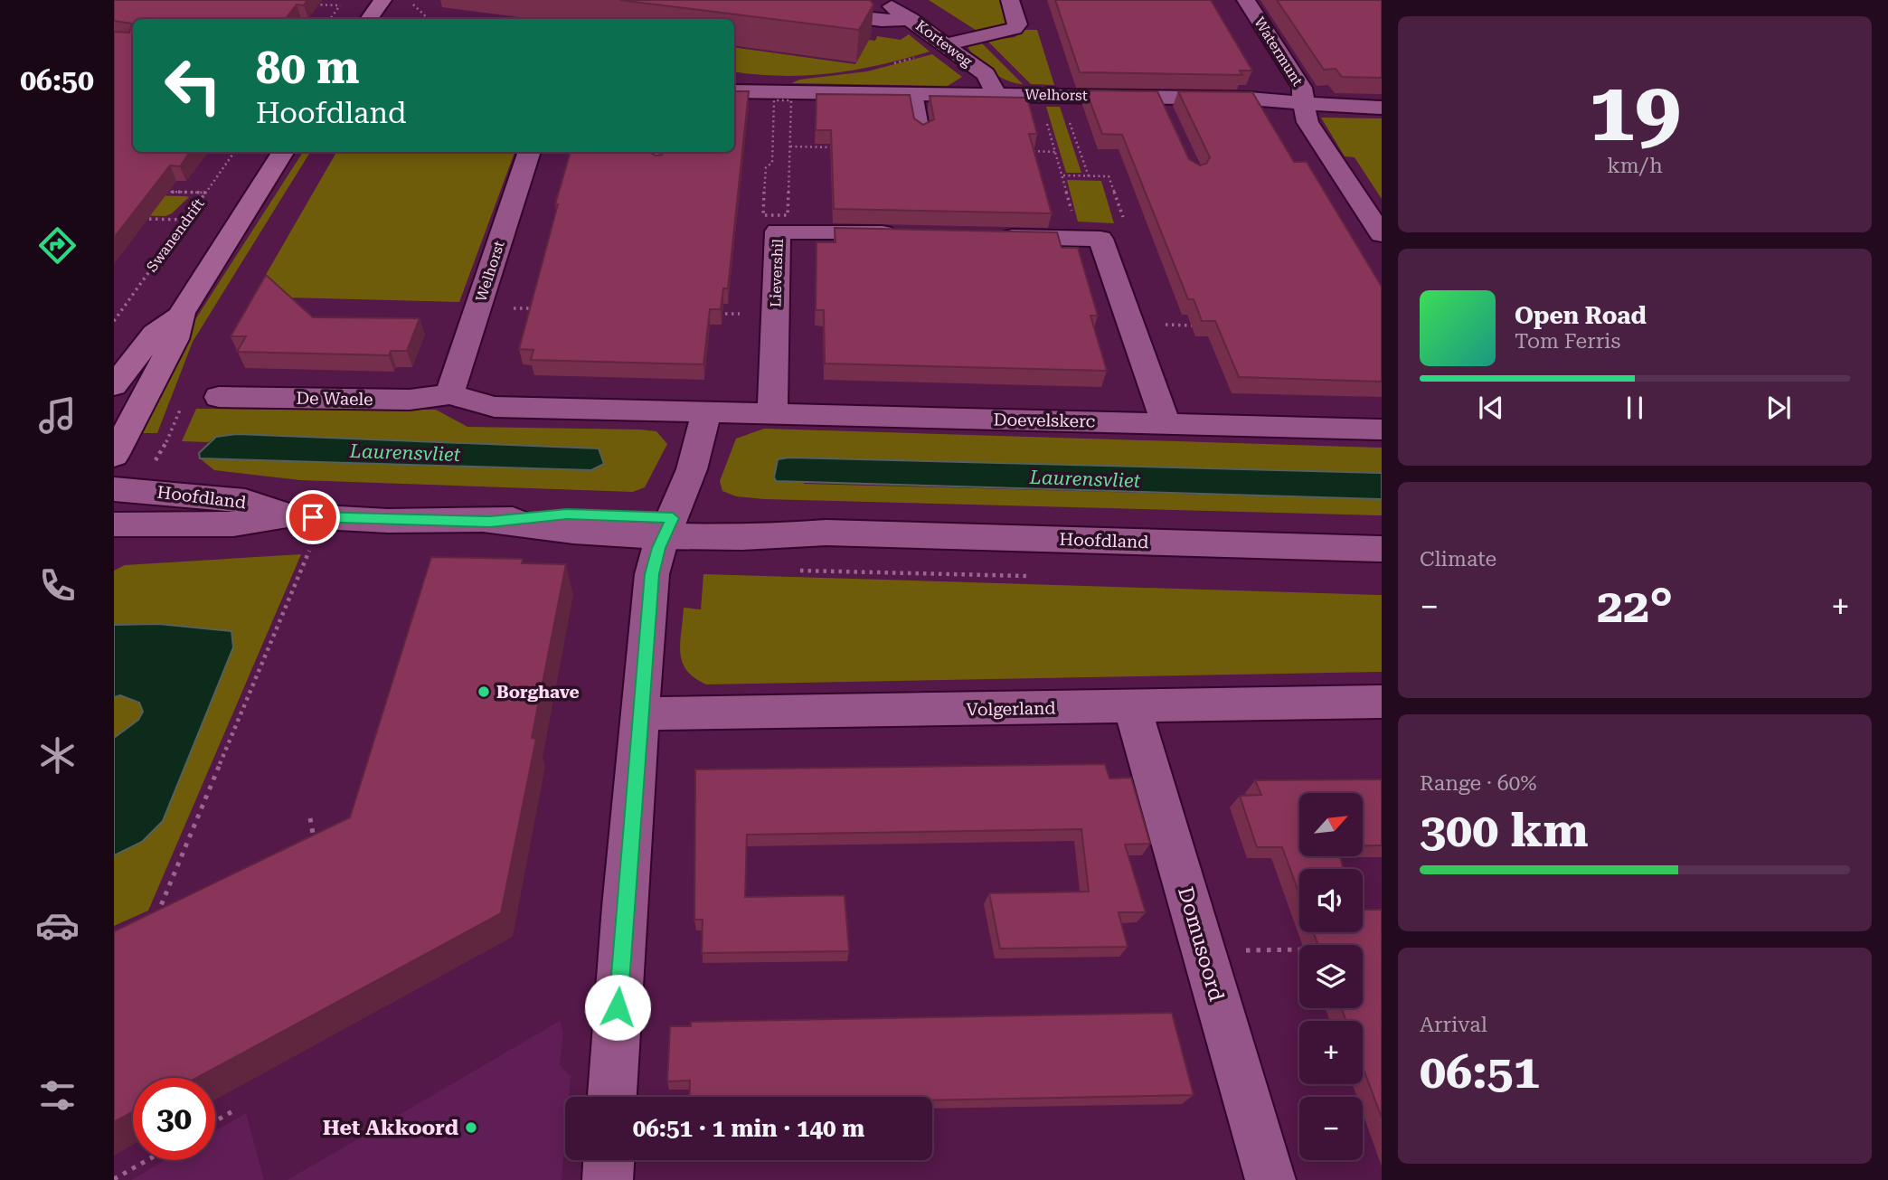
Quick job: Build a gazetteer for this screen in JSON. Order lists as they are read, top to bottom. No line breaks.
{"streets":{"street":["Korteweg","Watermunt","Welhorst","Lievershil","De Waele","Doevelskerc","Hoofdland","Volgerland","Domusoord"],"path":["Swanendrift"]},"crossings":[["Korteweg","Welhorst"],["Watermunt","Welhorst"],["Welhorst","De Waele"],["Welhorst","Doevelskerc"],["Lievershil","Doevelskerc"],["De Waele","Doevelskerc"],["Volgerland","Domusoord"]],"water":["Laurensvliet"],"places":["Borghave","Het Akkoord"],"north":"top right","page":{"tabs":"06:50","tile":[["19","km/h"],"Climate",["Range · 60%","300 km"],["Arrival","06:51"]],"turn":["80 m","Hoofdland"],"song":["Open Road","Tom Ferris"],"heat":["−","22°","+"],"map_buttons":["+","−"],"limit":"30","trip":"06:51 · 1 min · 140 m"}}
